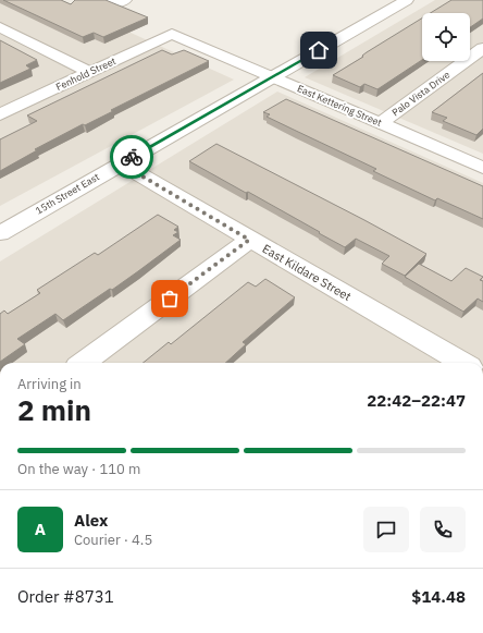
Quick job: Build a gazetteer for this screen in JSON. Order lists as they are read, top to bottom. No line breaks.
{"streets":{"street":["Fenhold Street","Palo Vista Drive","East Kettering Street","15th Street East","East Kildare Street"]},"crossings":[["Fenhold Street","East Kettering Street"],["Palo Vista Drive","East Kettering Street"],["East Kettering Street","15th Street East"],["15th Street East","East Kildare Street"]],"page":{"heading":["2 min","Arriving in","22:42–22:47"],"panel":["Alex","Courier · 4.5","Order #8731","$14.48"],"bar":"On the way · 110 m","round":"A"}}
